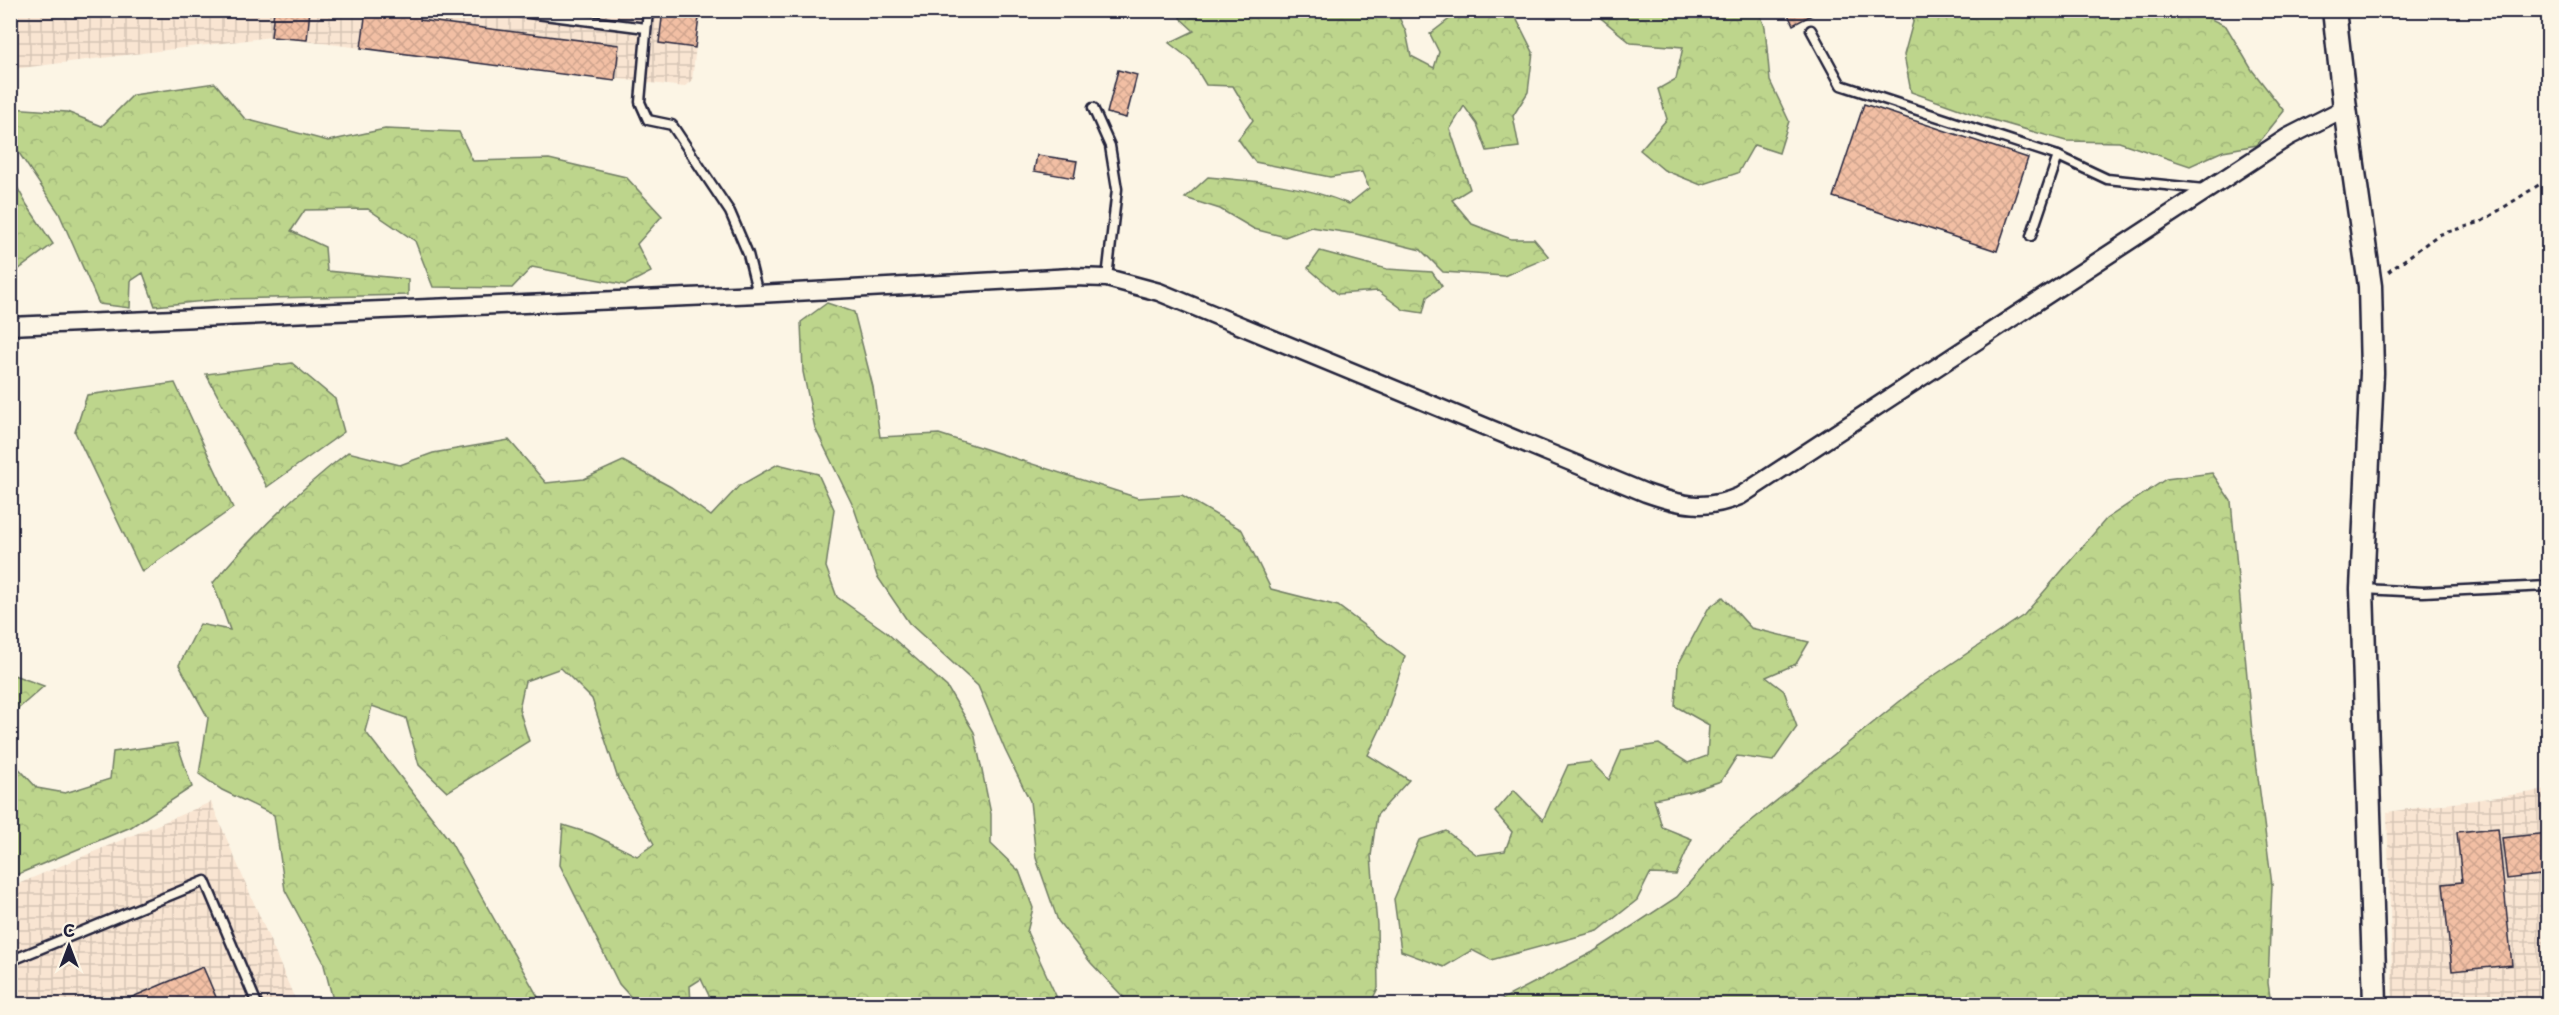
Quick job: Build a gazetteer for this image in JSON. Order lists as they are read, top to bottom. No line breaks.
{"north":"top"}
